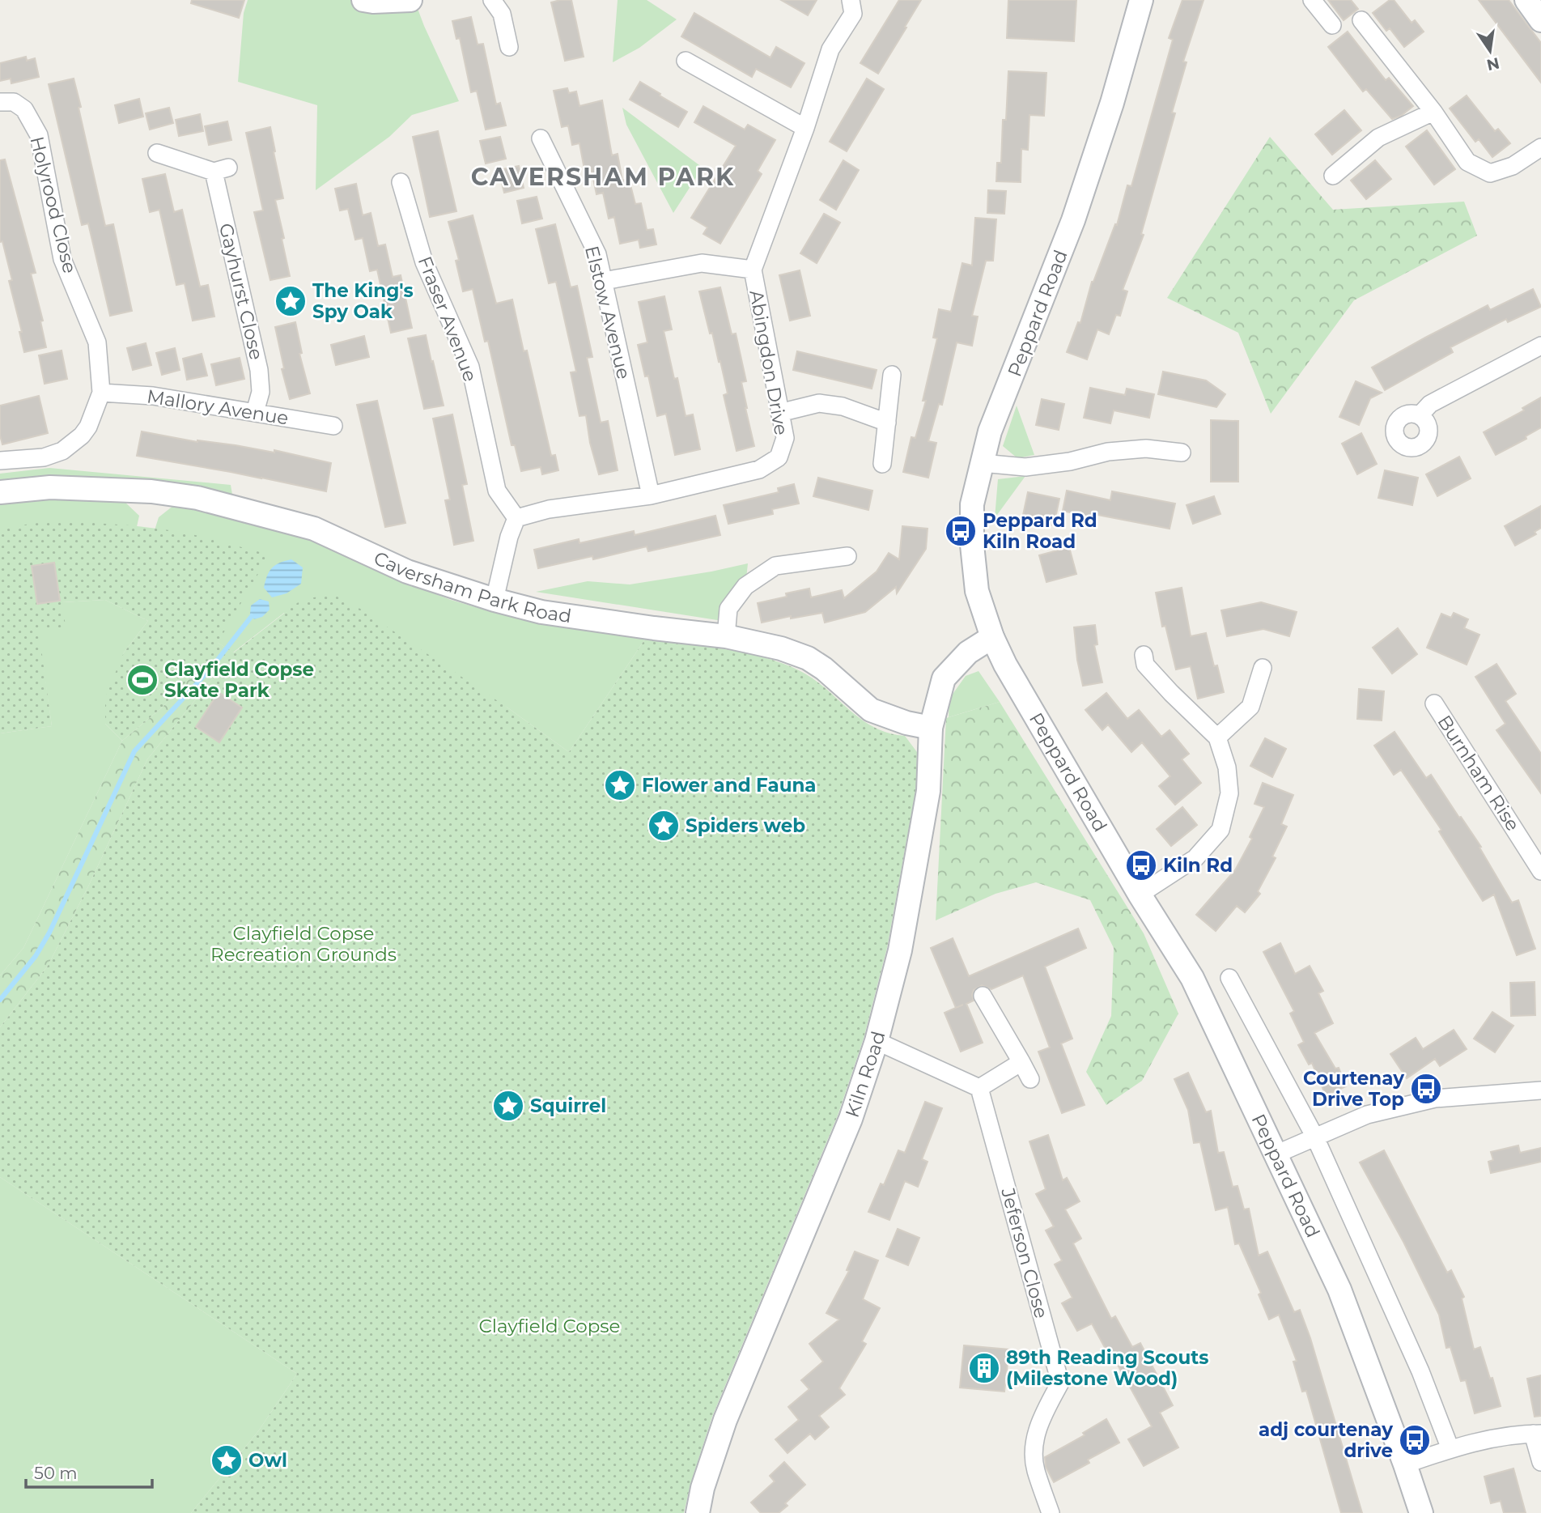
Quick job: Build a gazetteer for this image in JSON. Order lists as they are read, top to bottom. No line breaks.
{"streets":{"street":["Holyrood Close","Gayhurst Close","Elstow Avenue","Peppard Road","Fraser Avenue","Abingdon Drive","Mallory Avenue","Caversham Park Road","Burnham Rise","Kiln Road","Jeferson Close"]},"crossings":[["Holyrood Close","Mallory Avenue"],["Gayhurst Close","Mallory Avenue"],["Elstow Avenue","Abingdon Drive"],["Peppard Road","Kiln Road"],["Fraser Avenue","Abingdon Drive"],["Caversham Park Road","Kiln Road"]],"districts":["CAVERSHAM PARK"],"parks":["Clayfield Copse Recreation Grounds","Clayfield Copse"],"places":{"place":["The King's Spy Oak","Flower and Fauna","Spiders web","Squirrel","Owl"],"bus stop":["Peppard Rd Kiln Road","Kiln Rd","Courtenay Drive Top","adj courtenay drive"],"sports":["Clayfield Copse Skate Park"],"building":["89th Reading Scouts (Milestone Wood)"]},"scale_bar":"50 m","north":"bottom"}
